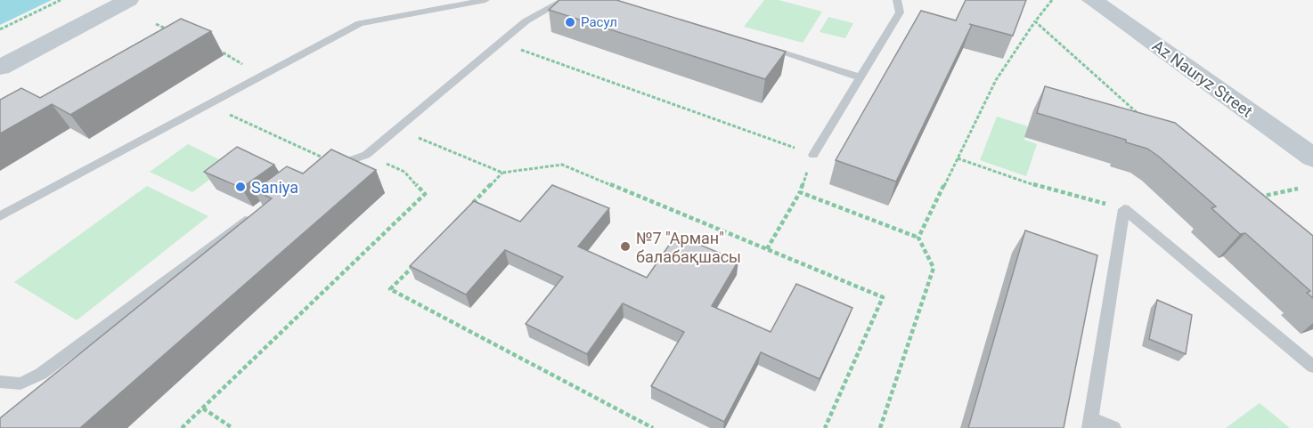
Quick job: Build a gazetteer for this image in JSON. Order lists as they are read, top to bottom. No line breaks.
{"streets":{"street":["Az Nauryz Street"]},"places":["Расул","Saniya","№7 \"Арман\" балабақшасы"]}
